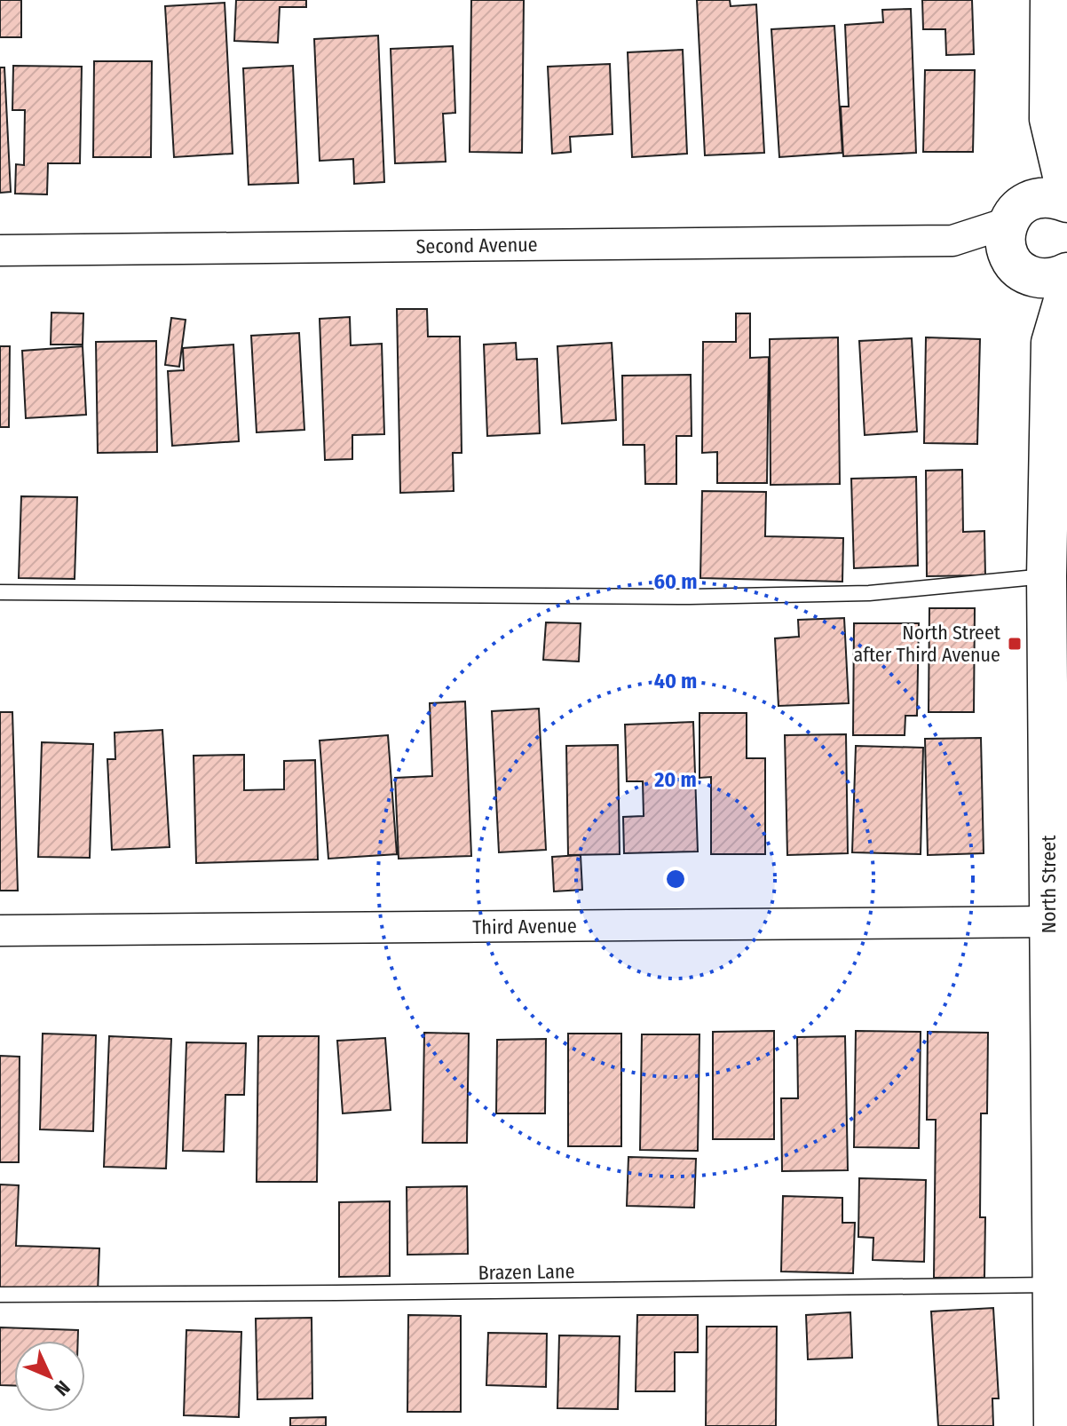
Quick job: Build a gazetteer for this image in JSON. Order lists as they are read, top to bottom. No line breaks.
{"streets":{"main road":["North Street"],"street":["Second Avenue","Third Avenue"],"lane":["Brazen Lane"]},"crossings":[["Second Avenue","North Street"],["North Street","Third Avenue"],["North Street","Brazen Lane"]],"places":{"transit":["North Street after Third Avenue"]},"north":"bottom right","rings":["60 m","40 m","20 m"]}
